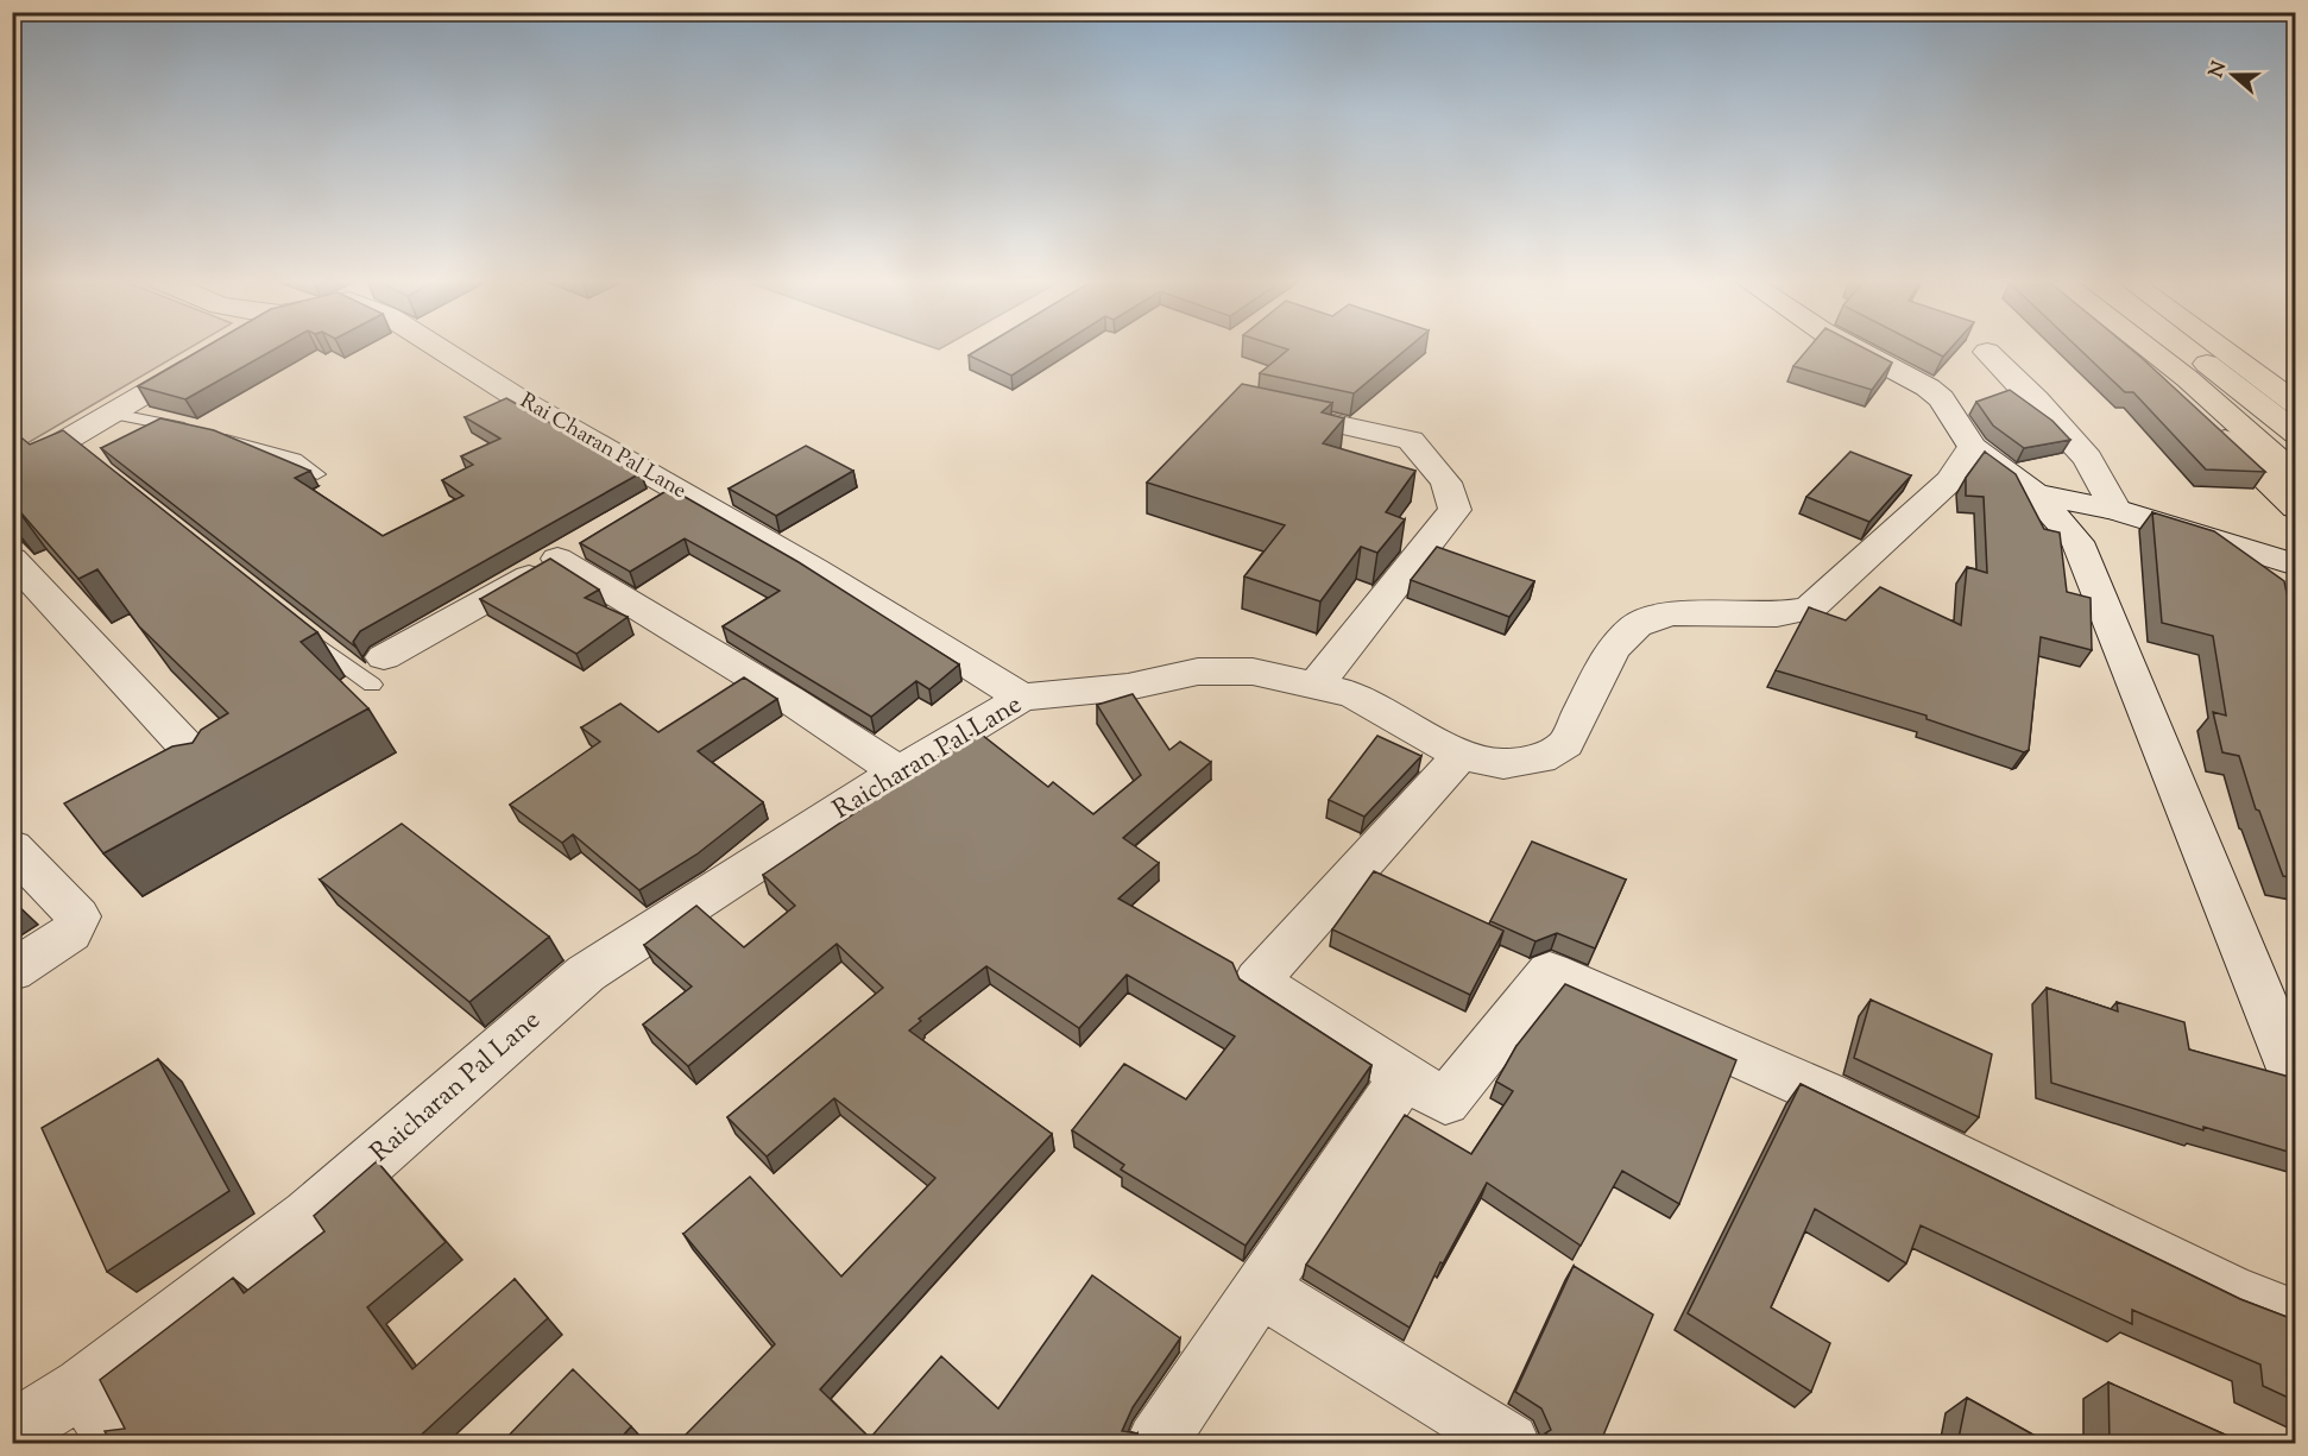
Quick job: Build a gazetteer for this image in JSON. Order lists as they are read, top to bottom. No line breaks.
{"streets":{"street":["Rai Charan Pal Lane","Raicharan Pal Lane"]},"crossings":[["Rai Charan Pal Lane","Raicharan Pal Lane"]],"north":"left"}
